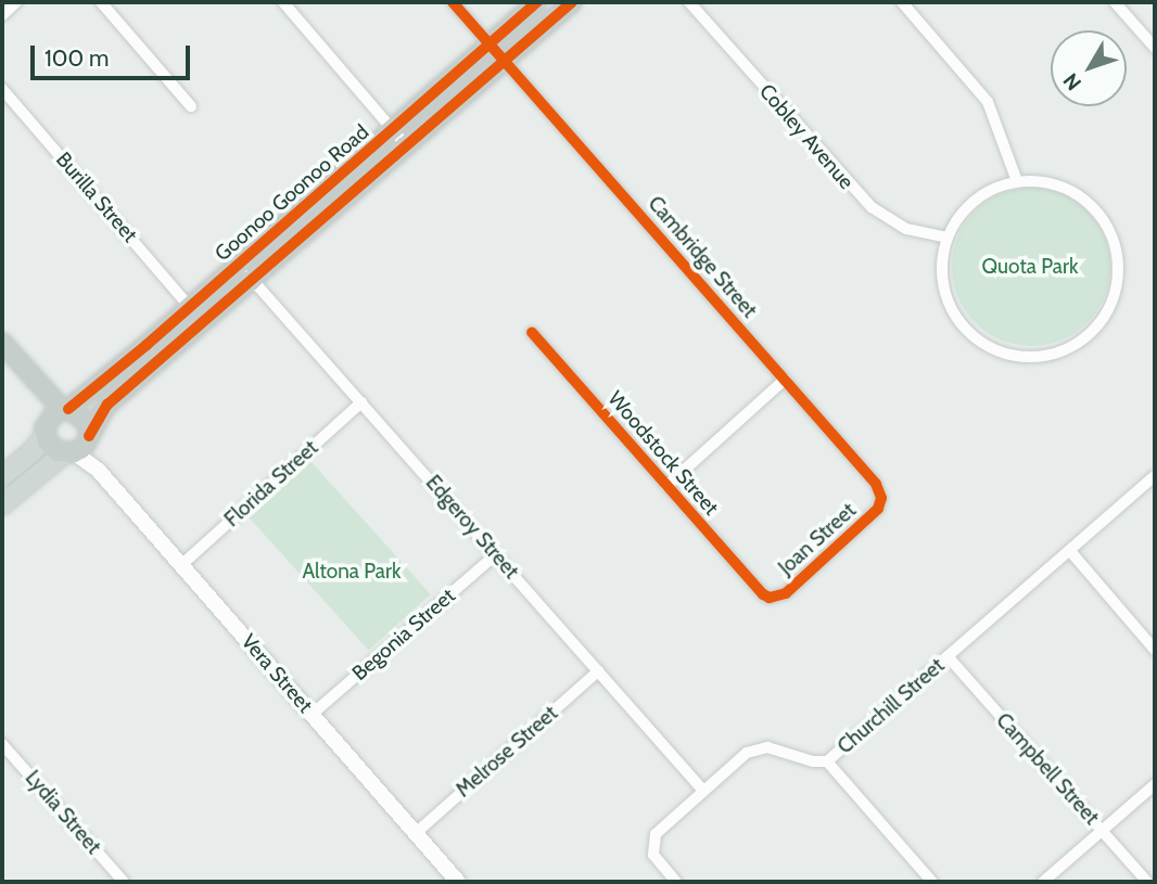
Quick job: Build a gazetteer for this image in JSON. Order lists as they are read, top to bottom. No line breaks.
{"streets":{"highway":["Goonoo Goonoo Road"],"street":["Cobley Avenue","Burilla Street","Cambridge Street","Woodstock Street","Florida Street","Edgeroy Street","Joan Street","Begonia Street","Vera Street","Churchill Street","Melrose Street","Campbell Street","Lydia Street"]},"crossings":[["Goonoo Goonoo Road","Burilla Street"],["Goonoo Goonoo Road","Cambridge Street"],["Goonoo Goonoo Road","Edgeroy Street"],["Goonoo Goonoo Road","Vera Street"],["Cambridge Street","Joan Street"],["Woodstock Street","Joan Street"],["Florida Street","Edgeroy Street"],["Florida Street","Vera Street"],["Edgeroy Street","Begonia Street"],["Edgeroy Street","Churchill Street"],["Edgeroy Street","Melrose Street"],["Begonia Street","Vera Street"],["Vera Street","Melrose Street"],["Churchill Street","Campbell Street"]],"parks":["Quota Park","Altona Park"],"scale_bar":"100 m","north":"bottom left"}
